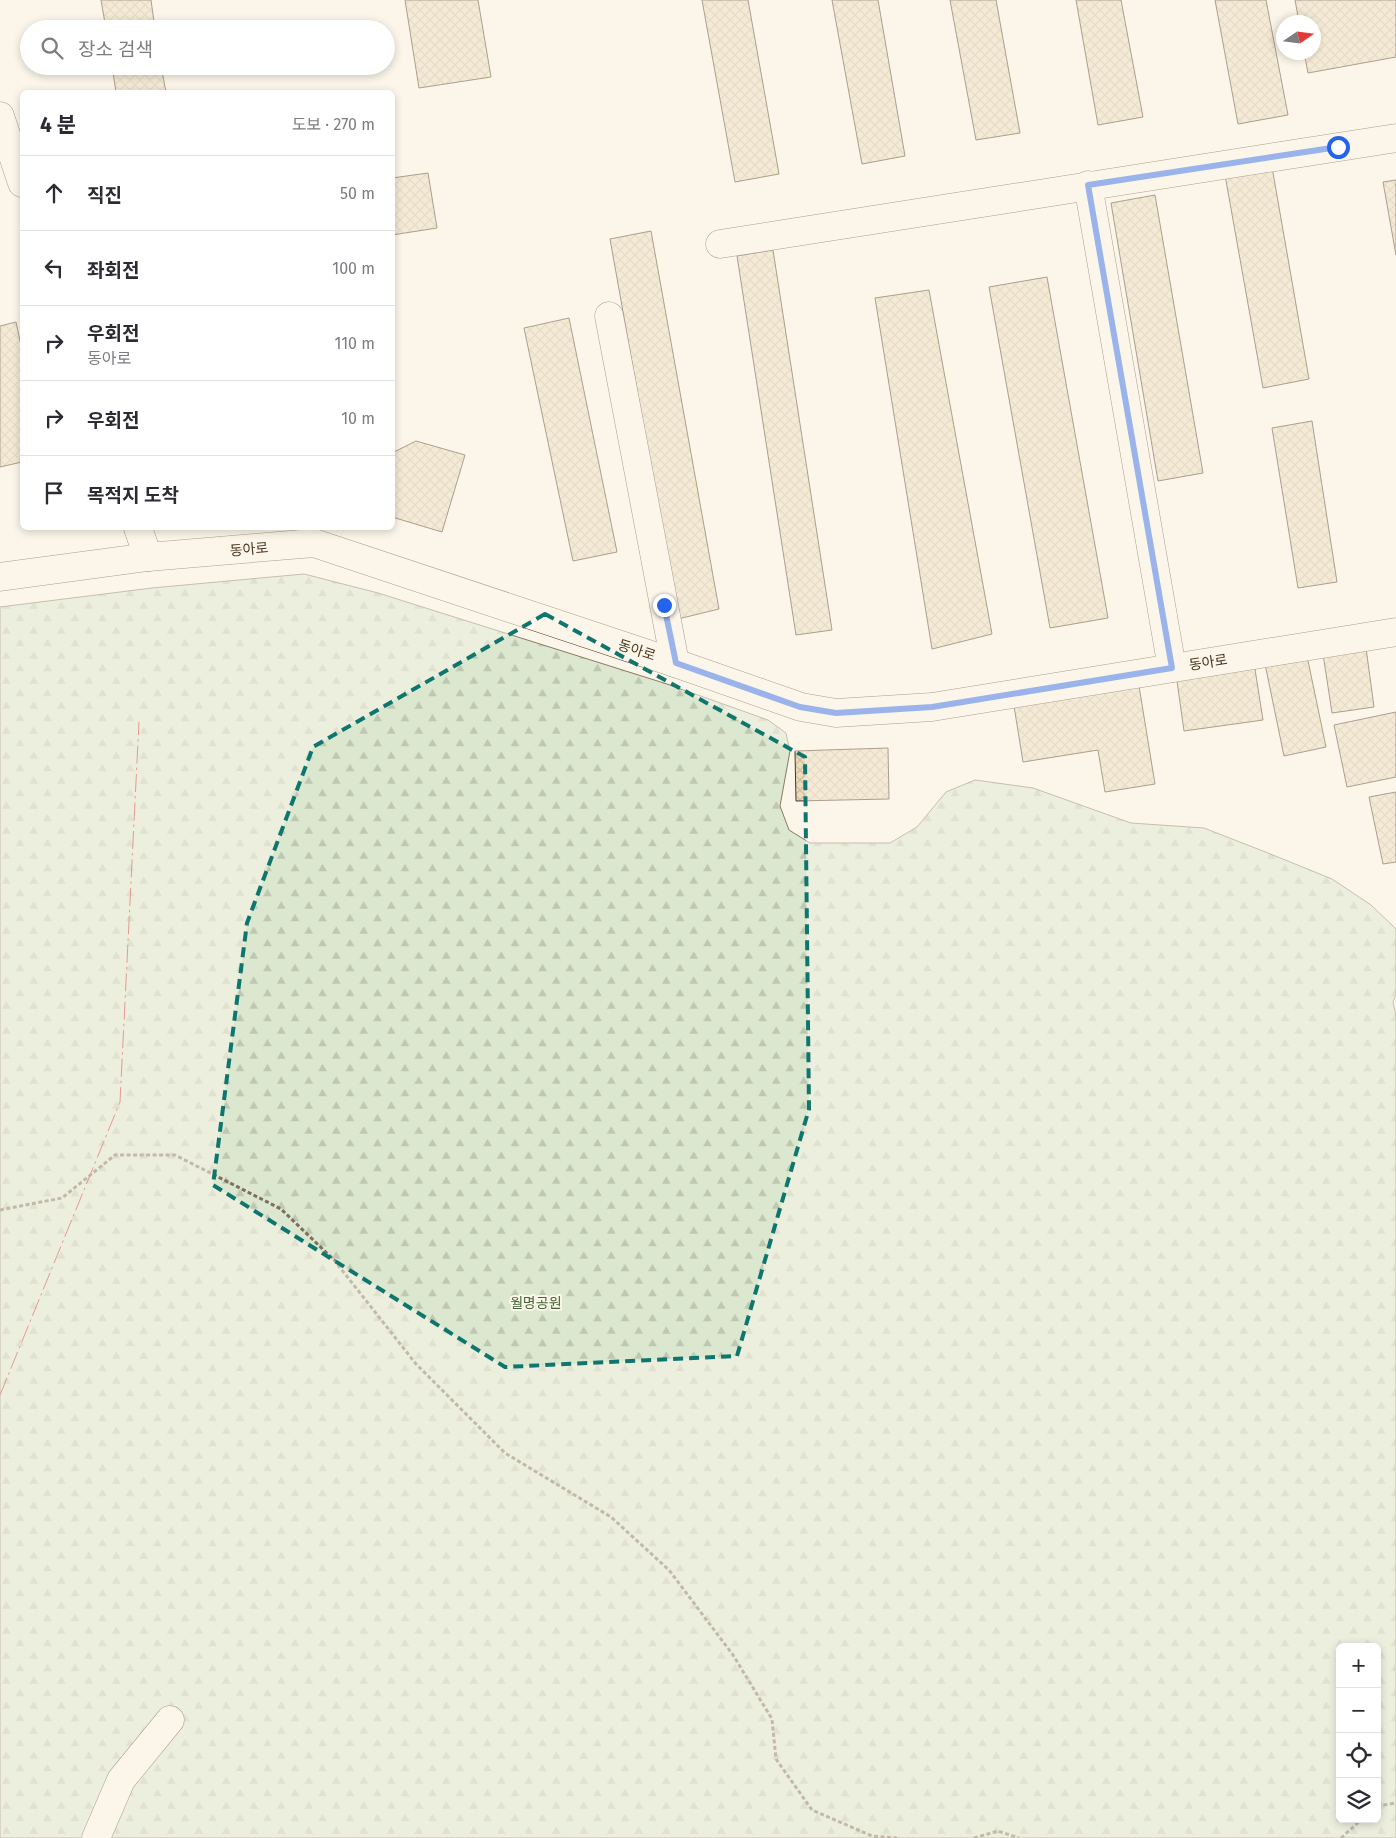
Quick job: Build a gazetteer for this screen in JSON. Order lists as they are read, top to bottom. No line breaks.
{"streets":{"street":["동아로"]},"parks":["월명공원"],"north":"right","page":{"search":"장소 검색","heading":["4 분","도보 · 270 m"],"list":[["직진","50 m"],["좌회전","100 m"],["우회전","동아로","110 m"],["우회전","10 m"],"목적지 도착"],"map_buttons":["+","−"]}}
